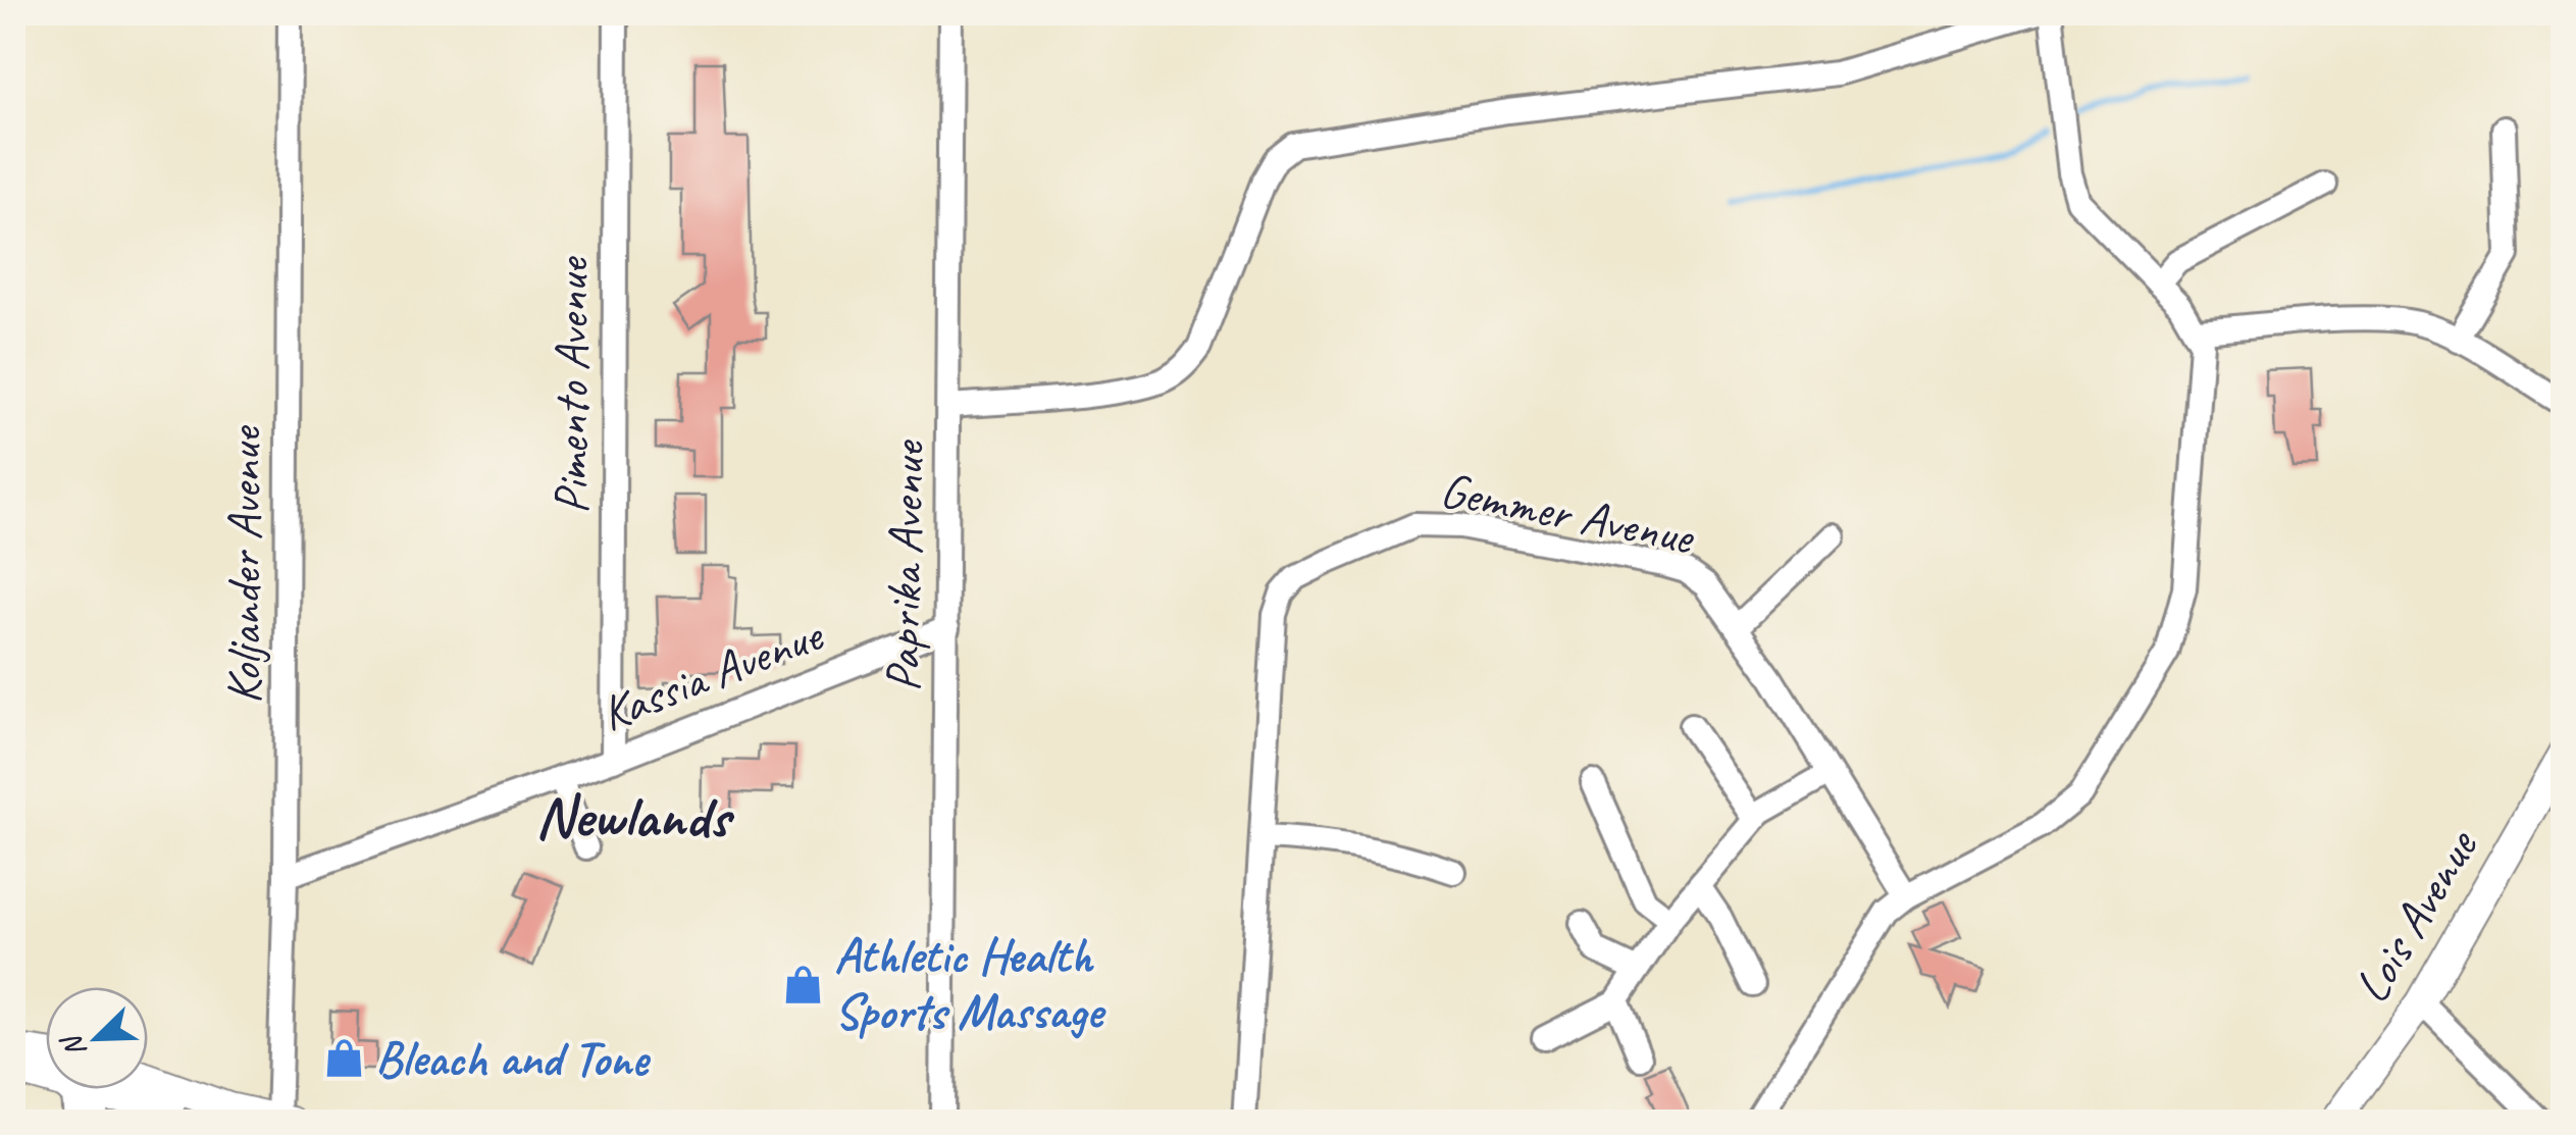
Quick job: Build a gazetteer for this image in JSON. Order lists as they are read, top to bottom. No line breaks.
{"streets":{"street":["Pimento Avenue","Gemmer Avenue","Koljander Avenue","Paprika Avenue","Kassia Avenue","Lois Avenue"]},"crossings":[["Pimento Avenue","Kassia Avenue"],["Koljander Avenue","Kassia Avenue"],["Paprika Avenue","Kassia Avenue"]],"districts":["Newlands"],"places":{"shop":["Athletic Health Sports Massage","Bleach and Tone"]},"north":"bottom left"}
